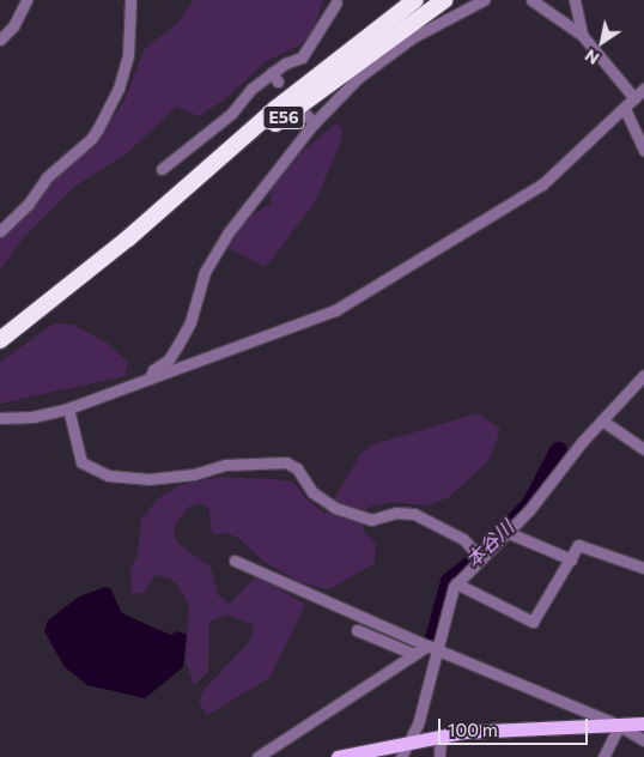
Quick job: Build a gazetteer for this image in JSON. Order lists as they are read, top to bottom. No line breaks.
{"streets":{"highway":["E56"]},"water":["本谷川"],"scale_bar":"100 m","north":"bottom left"}
